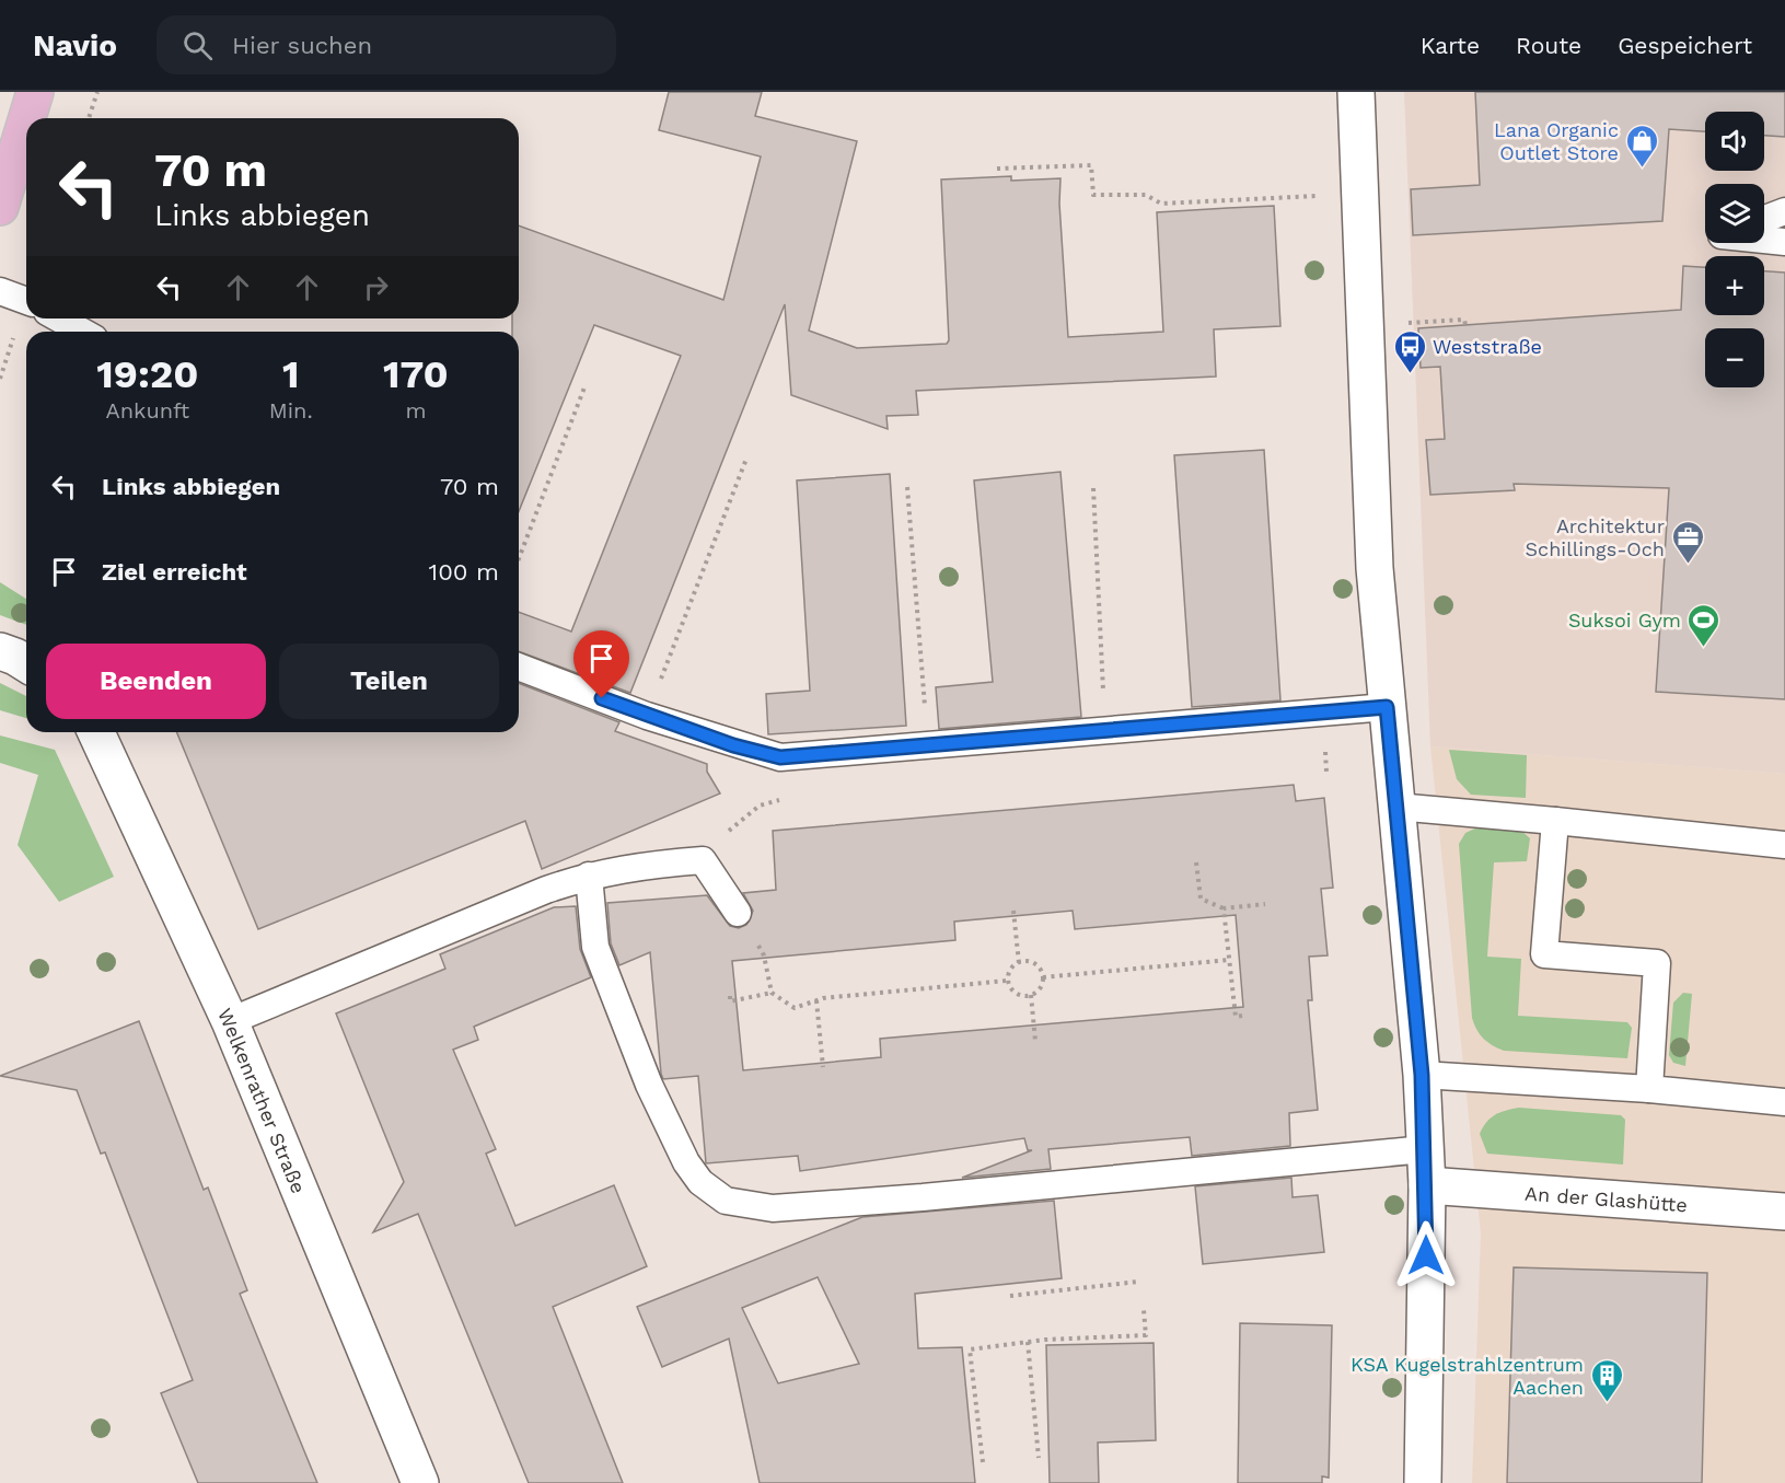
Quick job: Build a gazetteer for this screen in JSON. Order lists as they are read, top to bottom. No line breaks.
{"streets":{"street":["Welkenrather Straße","An der Glashütte"]},"places":{"shop":["Lana Organic Outlet Store"],"bus stop":["Weststraße"],"office":["Architektur Schillings-Och"],"sports":["Suksoi Gym"],"building":["KSA Kugelstrahlzentrum Aachen"]},"page":{"header":"Navio","search":"Hier suchen","nav":["Karte","Route","Gespeichert"],"map_buttons":["+","−"],"turn":["70 m","Links abbiegen"],"eta":["19:20","Ankunft","1","Min.","170","m"],"list":[{"name":"Links abbiegen","value":"70 m"},{"name":"Ziel erreicht","value":"100 m"}],"buttons":["Beenden","Teilen"]}}
